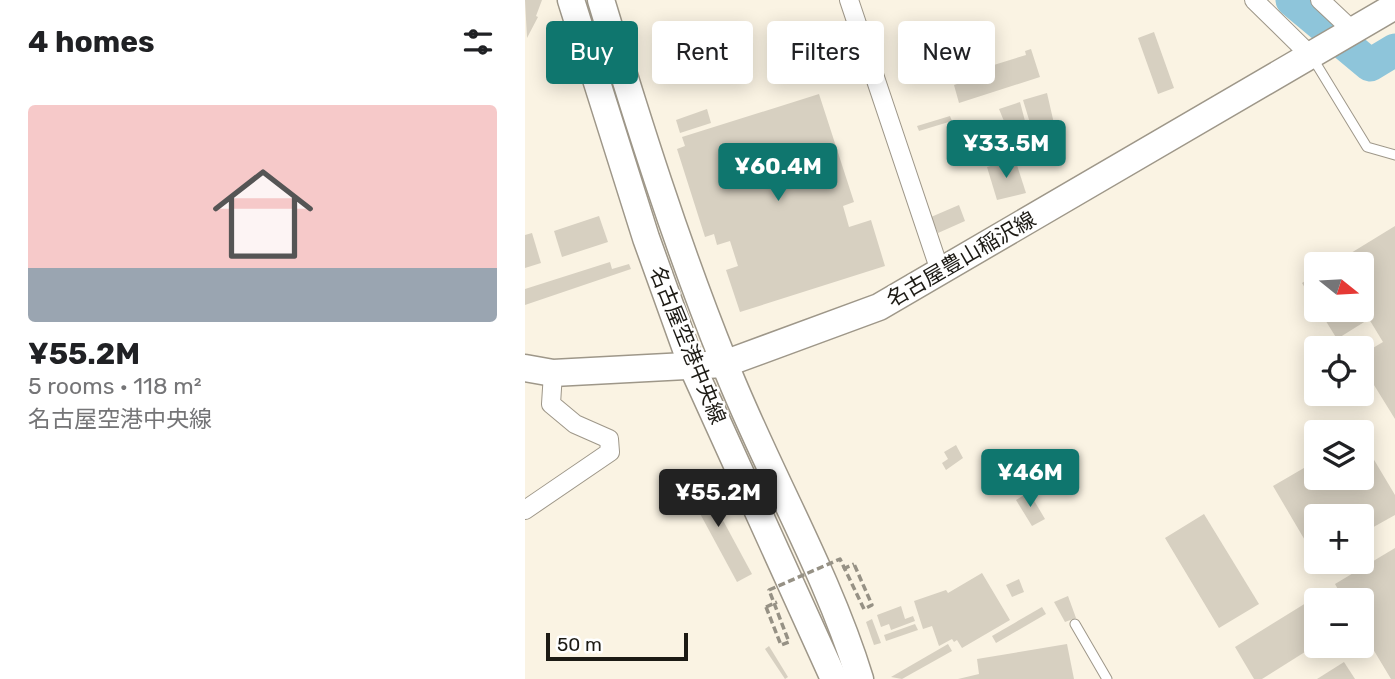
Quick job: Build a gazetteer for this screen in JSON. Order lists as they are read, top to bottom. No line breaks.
{"streets":{"main road":["名古屋豊山稲沢線","名古屋空港中央線"]},"crossings":[["名古屋豊山稲沢線","名古屋空港中央線"]],"scale_bar":"50 m","north":"right","page":{"heading":"4 homes","chip":["Buy","Rent","Filters","New"],"list":[{"name":"¥55.2M","note":"5 rooms · 118 m² · 名古屋空港中央線"}],"price":["¥33.5M","¥60.4M","¥46M","¥55.2M"],"map_buttons":["+","−"],"scale":"50 m"}}
